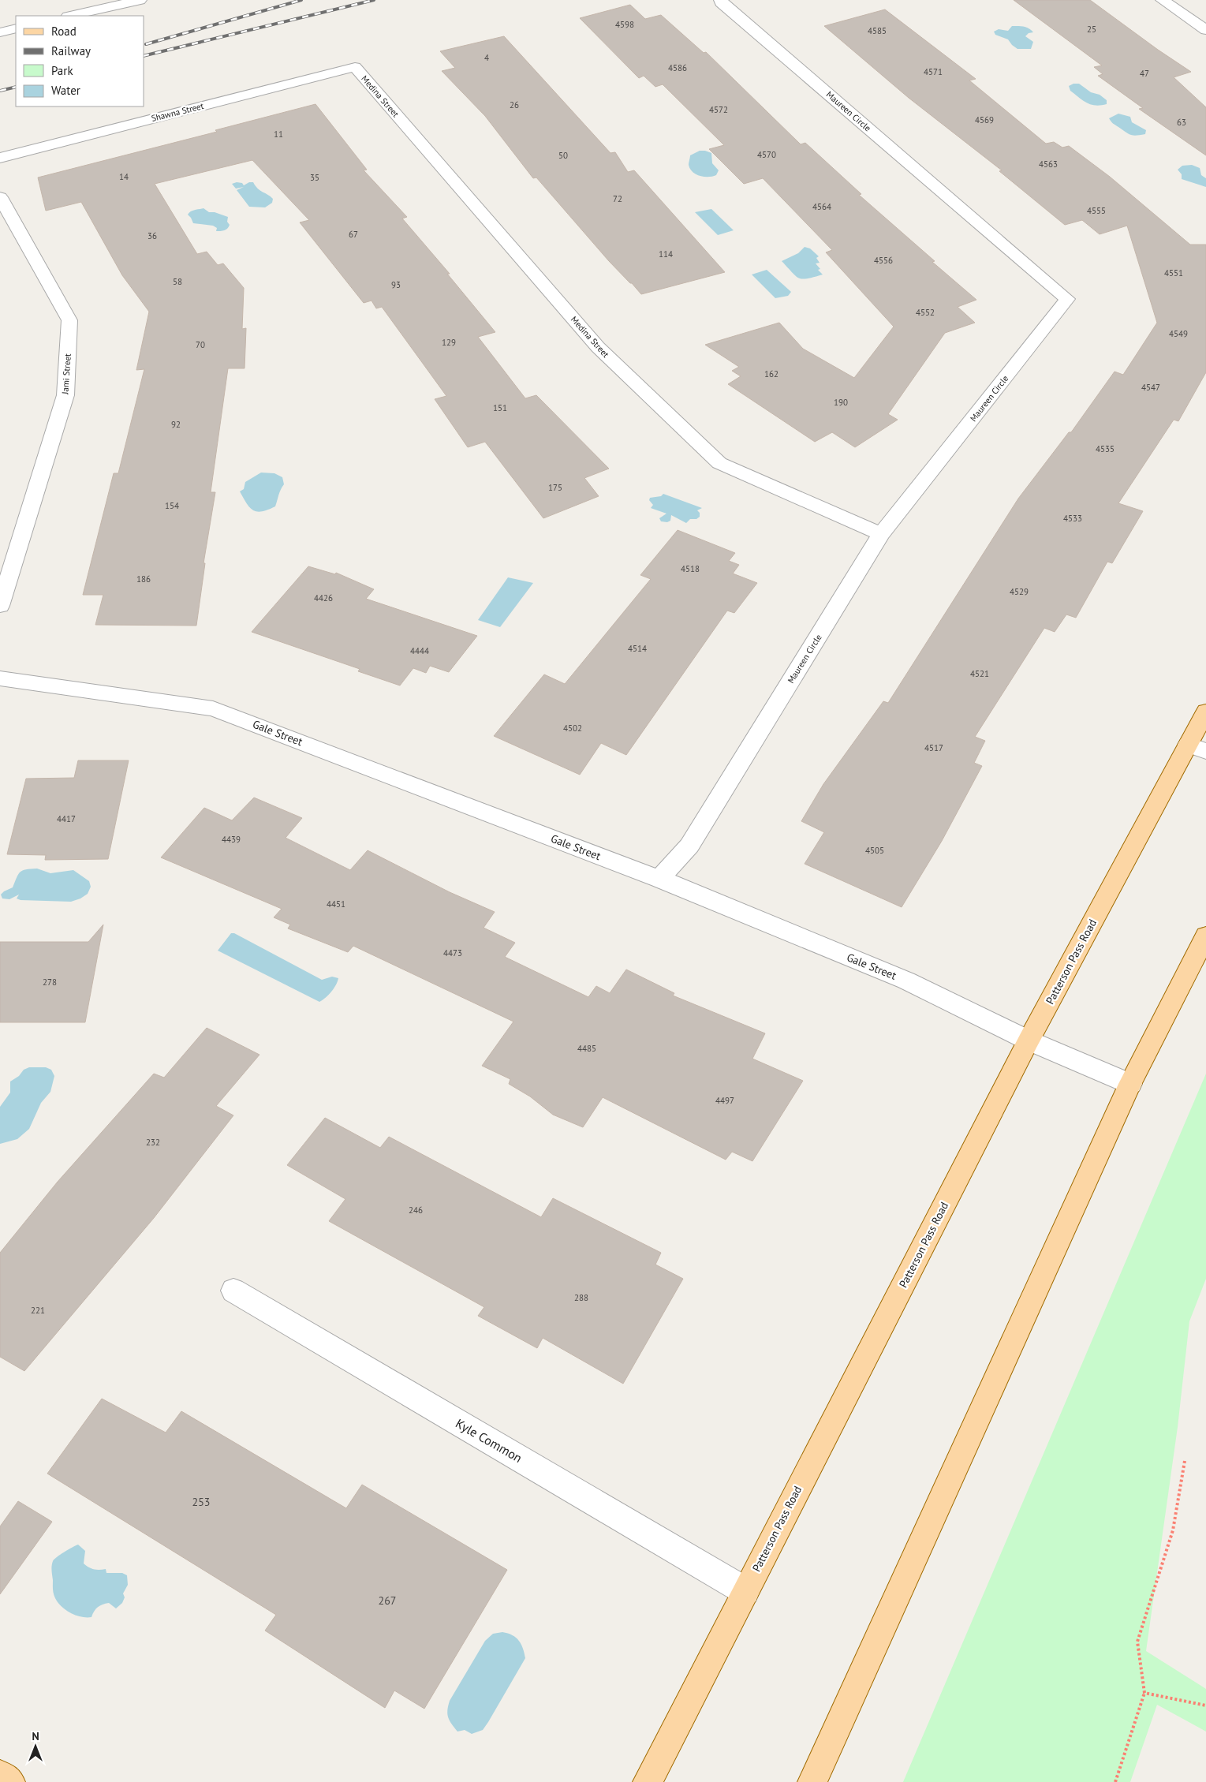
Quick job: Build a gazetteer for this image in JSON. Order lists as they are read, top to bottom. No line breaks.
{"streets":{"main road":["Patterson Pass Road"],"street":["Medina Street","Maureen Circle","Shawna Street","Jami Street","Gale Street","Kyle Common"]},"crossings":[["Medina Street","Maureen Circle"],["Medina Street","Shawna Street"],["Maureen Circle","Gale Street"],["Gale Street","Patterson Pass Road"],["Patterson Pass Road","Kyle Common"]],"house_numbers":["4598","25","4585","4","4586","4571","47","26","4572","4569","63","11","4570","50","4563","14","35","72","4564","4555","67","36","114","4556","4551","58","93","4552","4549","129","70","162","4547","190","151","92","4535","175","154","4533","4518","186","4529","4426","4514","4444","4521","4502","4517","4417","4439","4505","4451","4473","278","4485","4497","232","246","288","221","253","267"],"legend":["Road","Railway","Park","Water"],"north":"top"}
